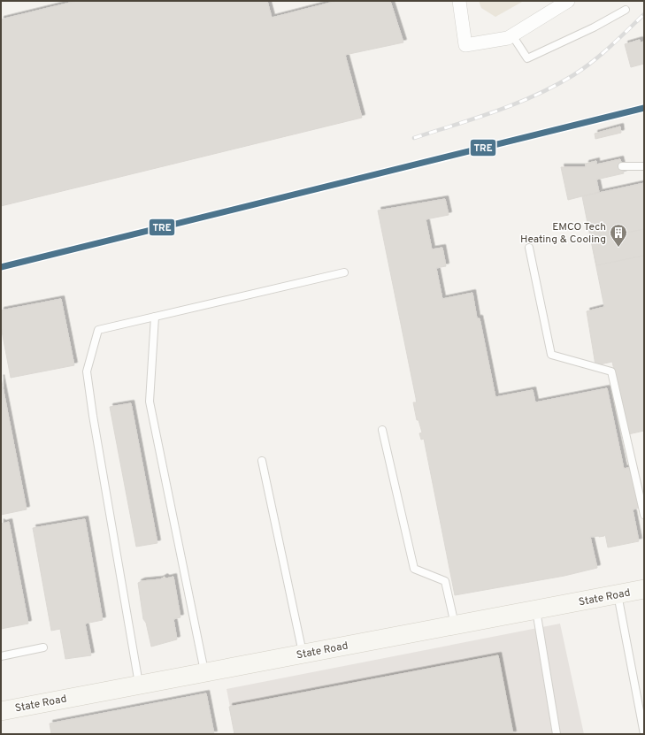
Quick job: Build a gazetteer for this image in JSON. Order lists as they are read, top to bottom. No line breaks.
{"streets":{"main road":["State Road"]},"places":{"building":["EMCO Tech Heating & Cooling"]},"lines":["transit line TRE"]}
